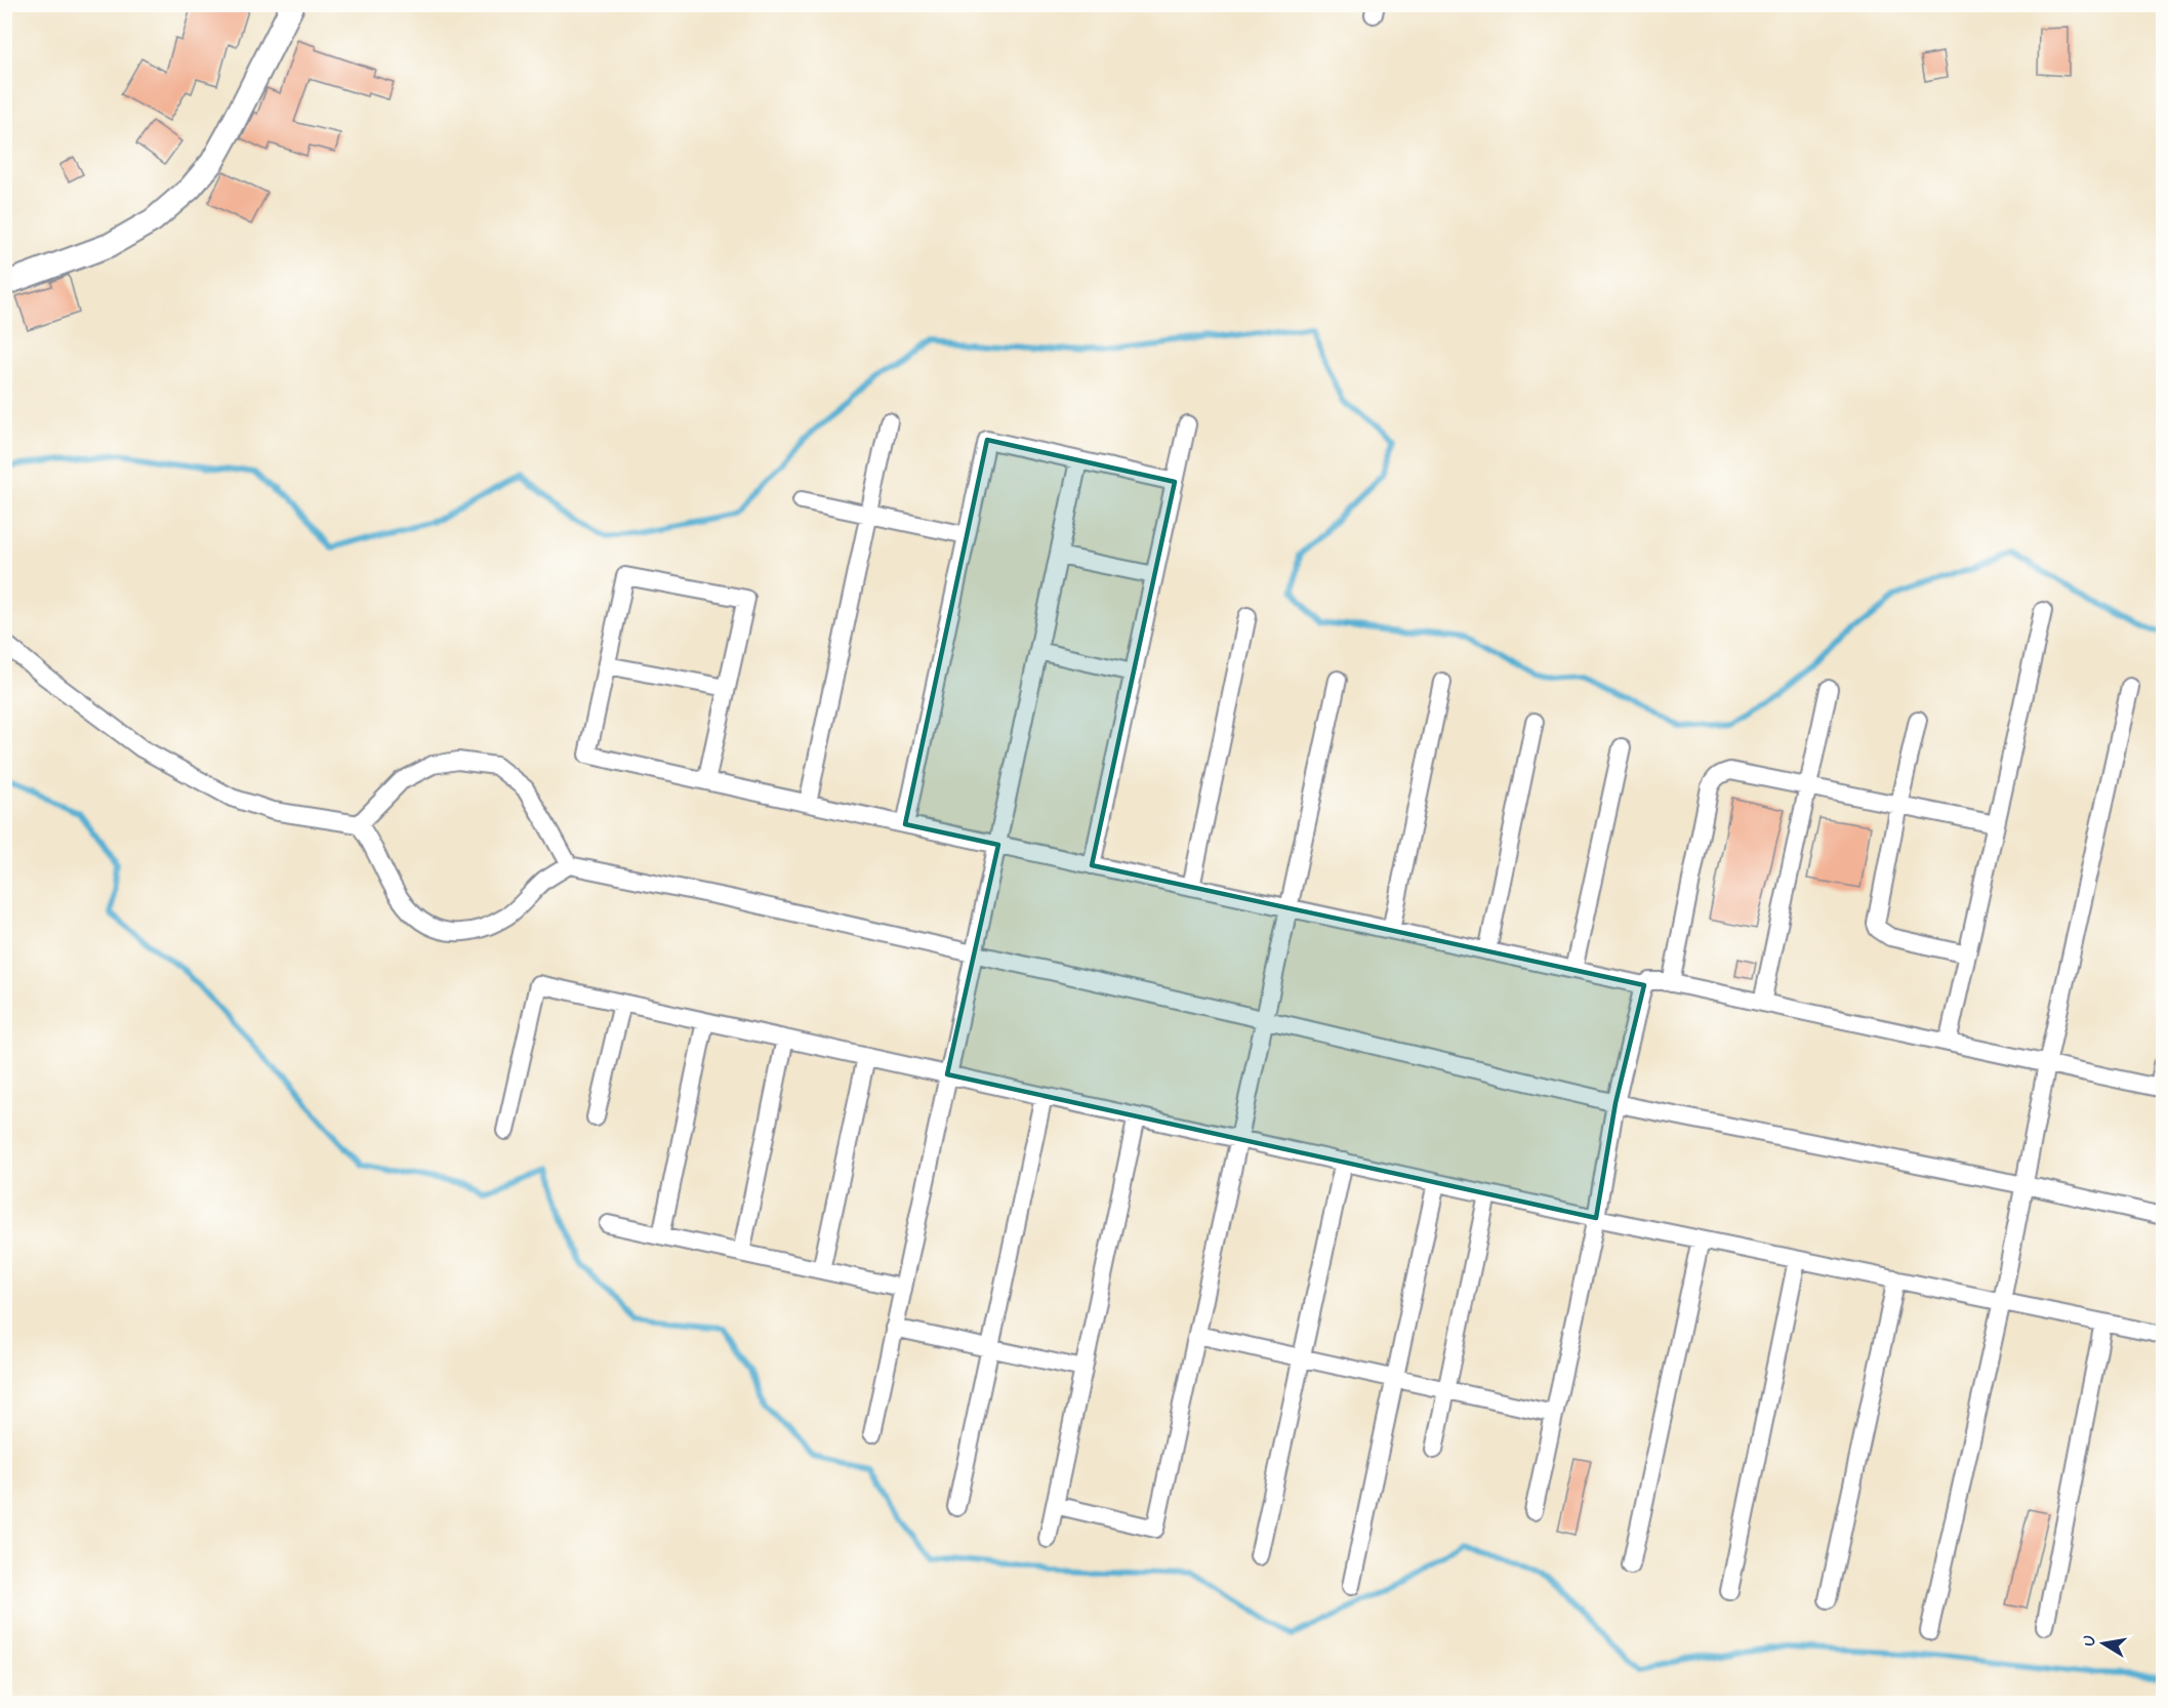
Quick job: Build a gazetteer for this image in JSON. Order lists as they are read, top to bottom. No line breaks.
{"north":"left"}
